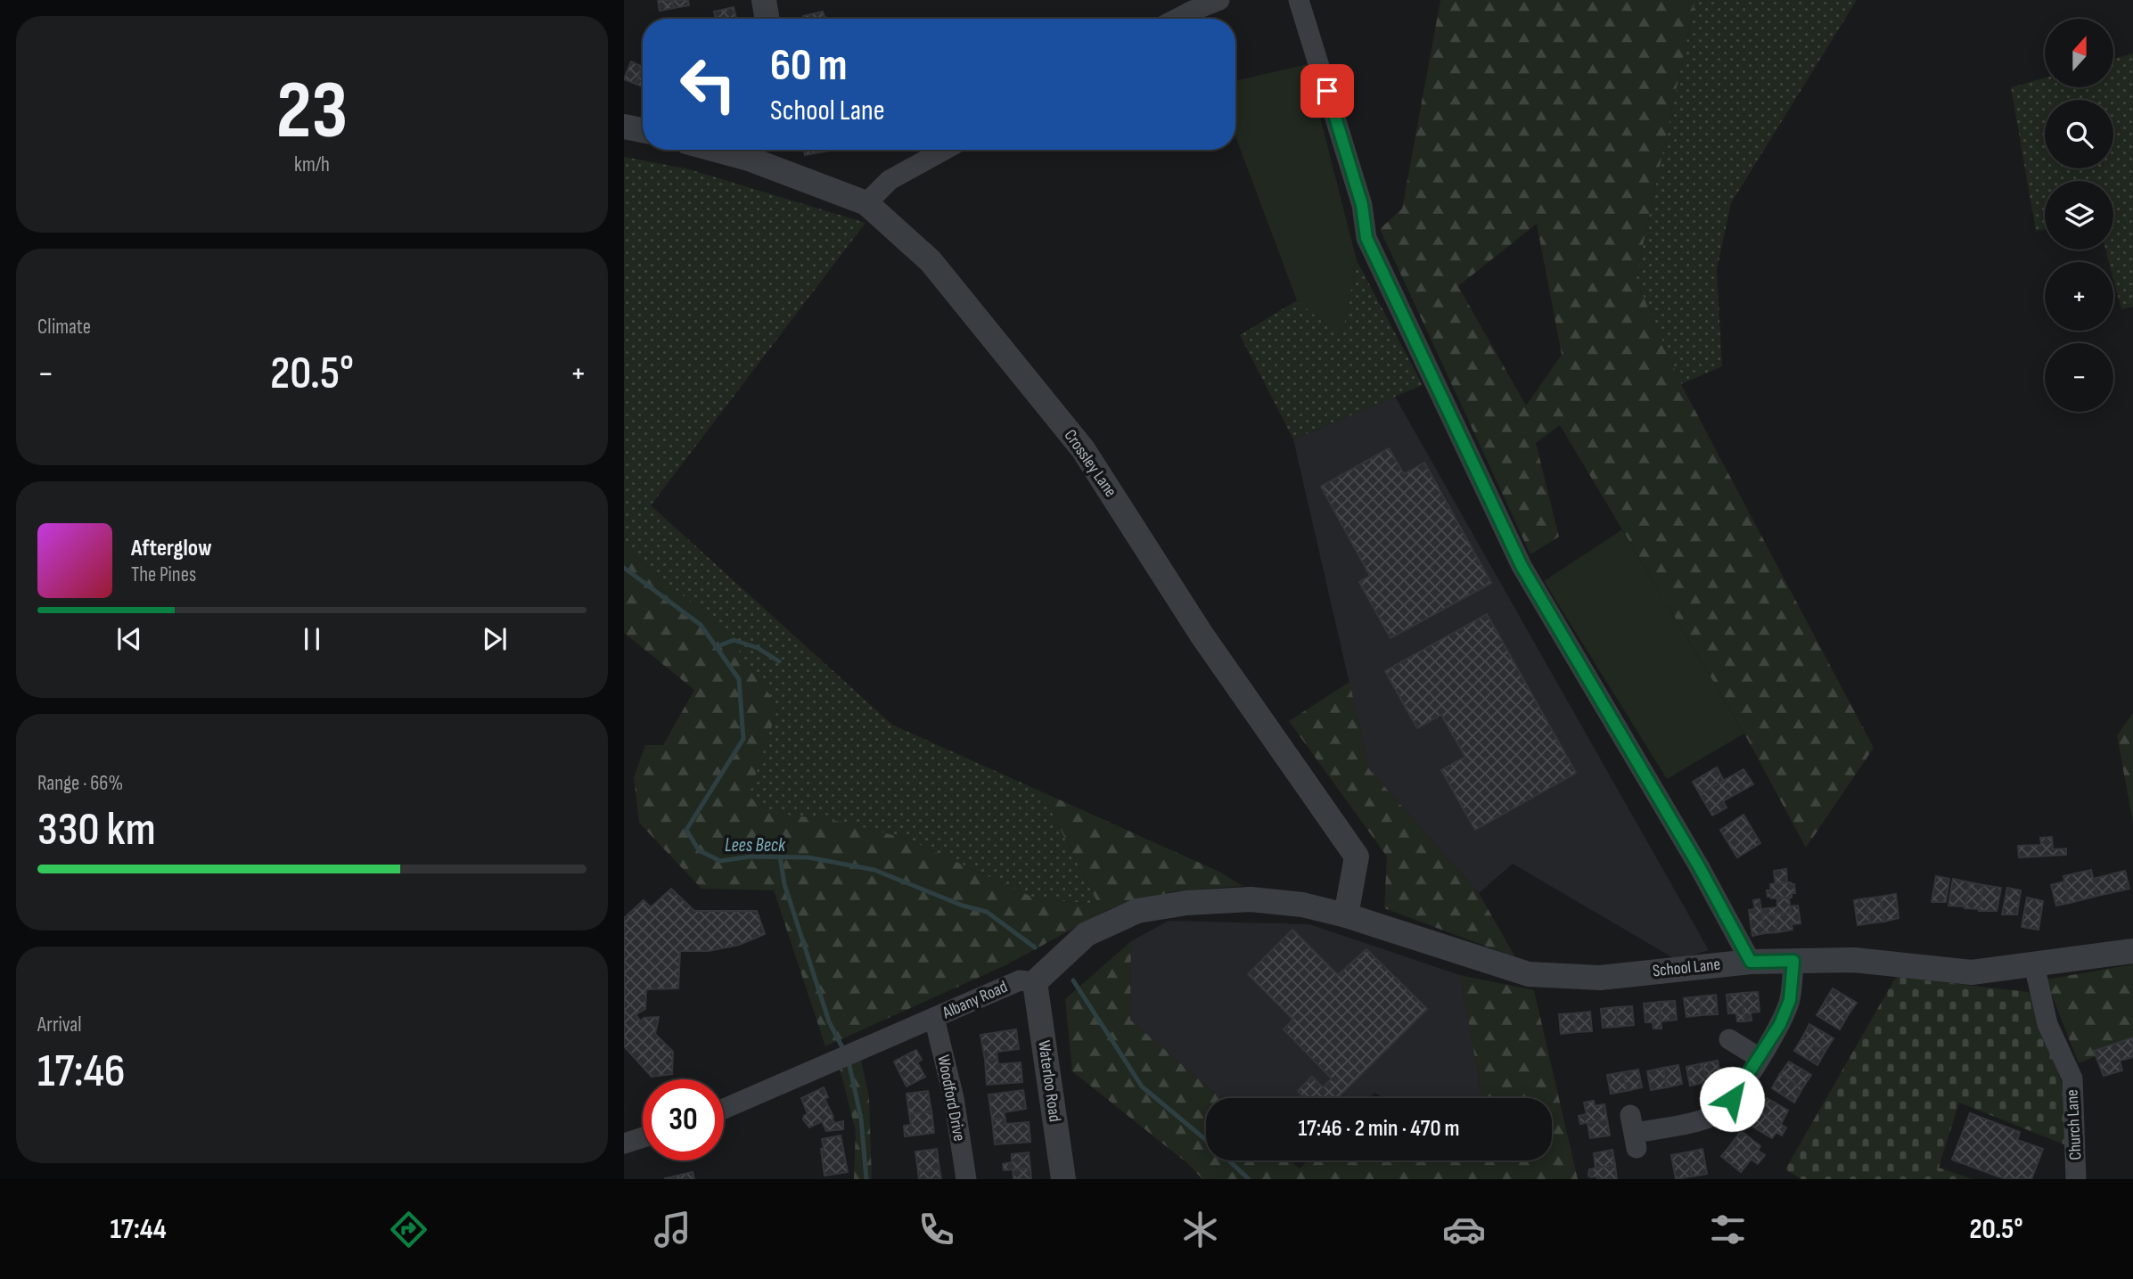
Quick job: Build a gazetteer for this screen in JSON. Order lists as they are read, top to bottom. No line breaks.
{"streets":{"street":["Crossley Lane","School Lane","Albany Road","Waterloo Road","Woodford Drive","Church Lane"]},"crossings":[["Crossley Lane","School Lane"],["School Lane","Church Lane"],["Albany Road","Waterloo Road"],["Albany Road","Woodford Drive"]],"water":["Lees Beck"],"north":"top","page":{"tile":[["23","km/h"],"Climate",["Range · 66%","330 km"],["Arrival","17:46"]],"map_buttons":["+","−"],"turn":["60 m","School Lane"],"heat":["−","20.5°","+"],"song":["Afterglow","The Pines"],"limit":"30","trip":"17:46 · 2 min · 470 m","tabs":["17:44","20.5°"]}}
